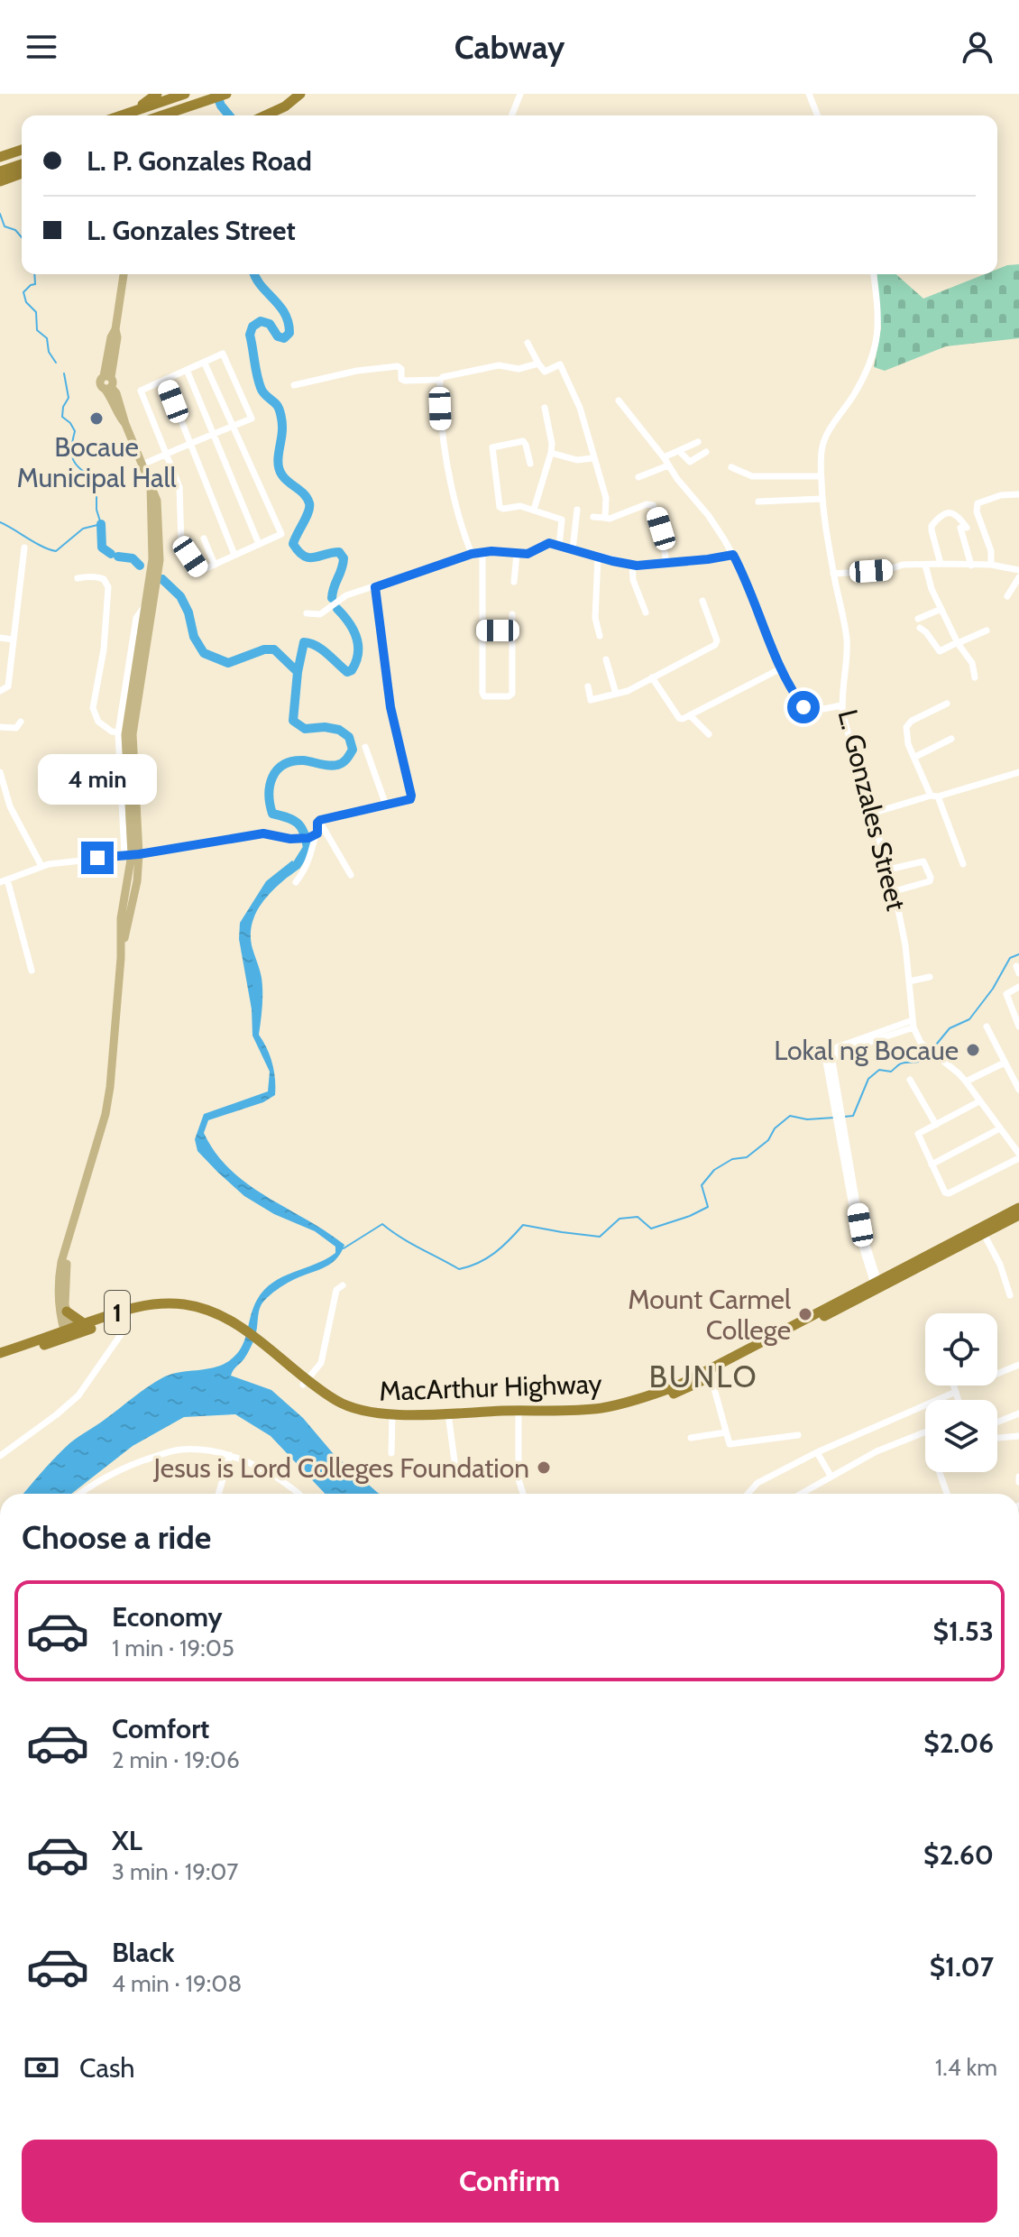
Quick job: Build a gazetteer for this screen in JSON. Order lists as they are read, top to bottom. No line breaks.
{"streets":{"highway":["1","MacArthur Highway"],"street":["L. Gonzales Street"]},"districts":["BUNLO"],"places":["Bocaue Municipal Hall","Lokal ng Bocaue","Mount Carmel College","Jesus is Lord Colleges Foundation"],"page":{"header":"Cabway","banner":["L. P. Gonzales Road","L. Gonzales Street"],"bubble":"4 min","heading":"Choose a ride","list":[{"name":"Economy","note":"1 min · 19:05","value":"$1.53"},{"name":"Comfort","note":"2 min · 19:06","value":"$2.06"},{"name":"XL","note":"3 min · 19:07","value":"$2.60"},{"name":"Black","note":"4 min · 19:08","value":"$1.07"}],"pay":["Cash","1.4 km"],"buttons":"Confirm"}}
